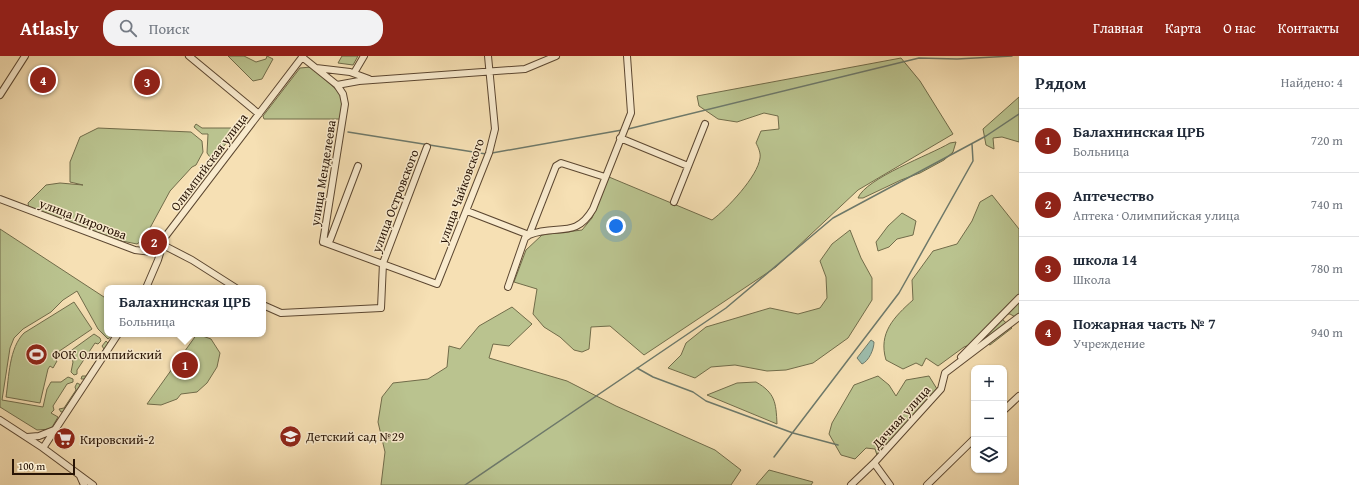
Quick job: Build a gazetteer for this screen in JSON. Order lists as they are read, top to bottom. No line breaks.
{"streets":{"street":["Олимпийская улица","улица Менделеева","улица Чайковского","улица Островского","улица Пирогова","Дачная улица"]},"crossings":[["Олимпийская улица","улица Менделеева"],["Олимпийская улица","улица Пирогова"],["улица Чайковского","улица Островского"]],"places":{"sports":["ФОК Олимпийский"],"school or university":["Детский сад №29"],"supermarket":["Кировский-2"]},"scale_bar":"100 m","page":{"header":"Atlasly","search":"Поиск","nav":["Главная","Карта","О нас","Контакты"],"heading":["Рядом","Найдено: 4"],"pins":["4","3","2","1"],"list":[{"mark":"1","name":"Балахнинская ЦРБ","note":"Больница","value":"720 m"},{"mark":"2","name":"Аптечество","note":"Аптека · Олимпийская улица","value":"740 m"},{"mark":"3","name":"школа 14","note":"Школа","value":"780 m"},{"mark":"4","name":"Пожарная часть № 7","note":"Учреждение","value":"940 m"}],"popup":["Балахнинская ЦРБ","Больница"],"map_buttons":["+","−"],"scale":"100 m"}}
